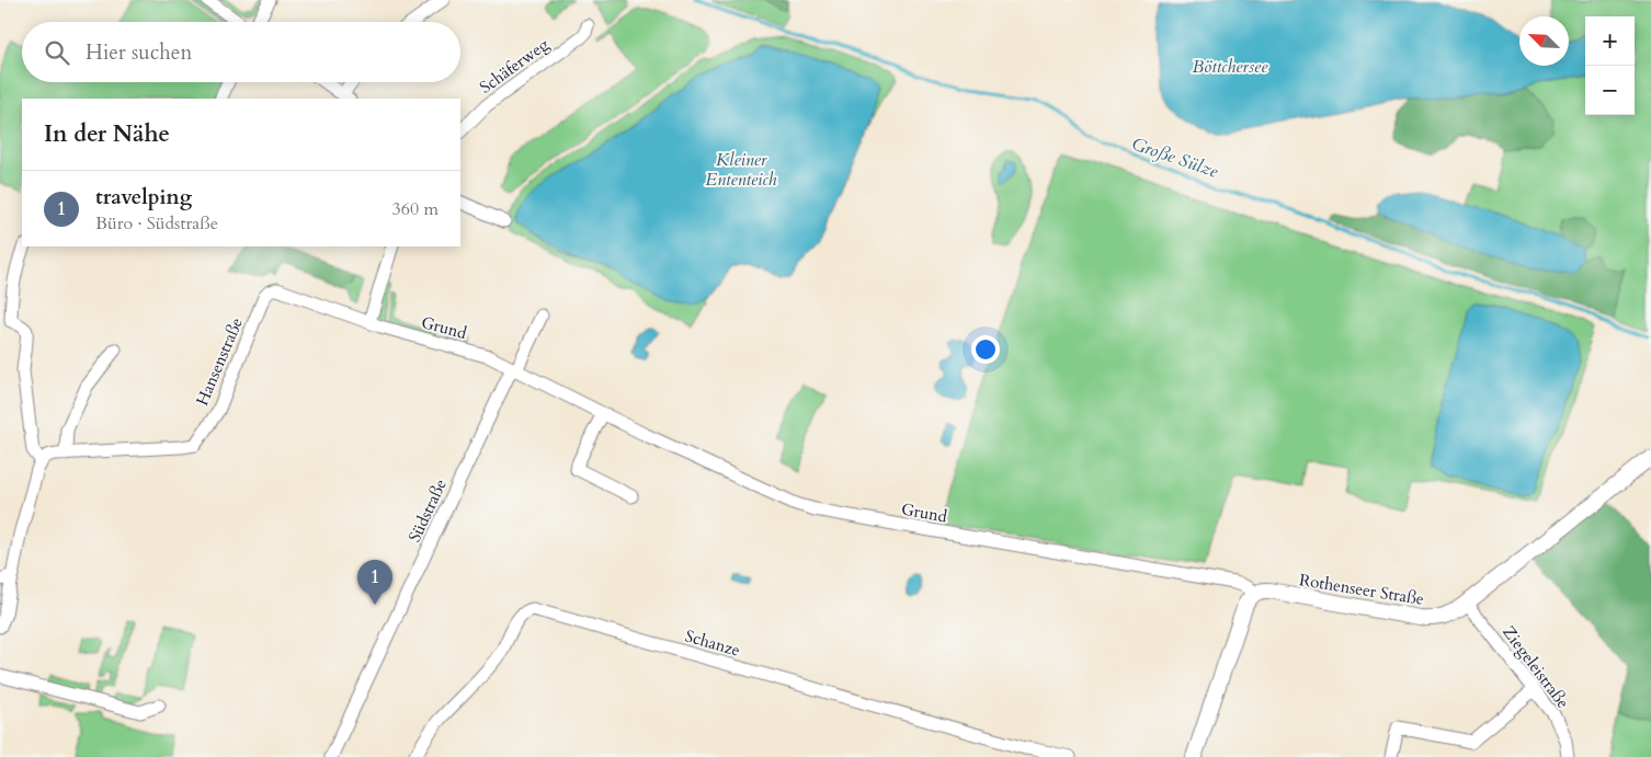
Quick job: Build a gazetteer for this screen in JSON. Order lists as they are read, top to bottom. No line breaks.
{"streets":{"street":["Schäferweg","Grund","Hansenstraße","Südstraße","Rothenseer Straße","Schanze","Ziegeleistraße"]},"crossings":[["Grund","Hansenstraße"],["Grund","Südstraße"],["Grund","Rothenseer Straße"],["Rothenseer Straße","Ziegeleistraße"]],"water":["Böttchersee","Große Sülze","Kleiner Ententeich"],"north":"top left","page":{"map_buttons":["+","−"],"search":"Hier suchen","heading":"In der Nähe","list":[{"mark":"1","name":"travelping","note":"Büro · Südstraße","value":"360 m"}],"pins":"1"}}
